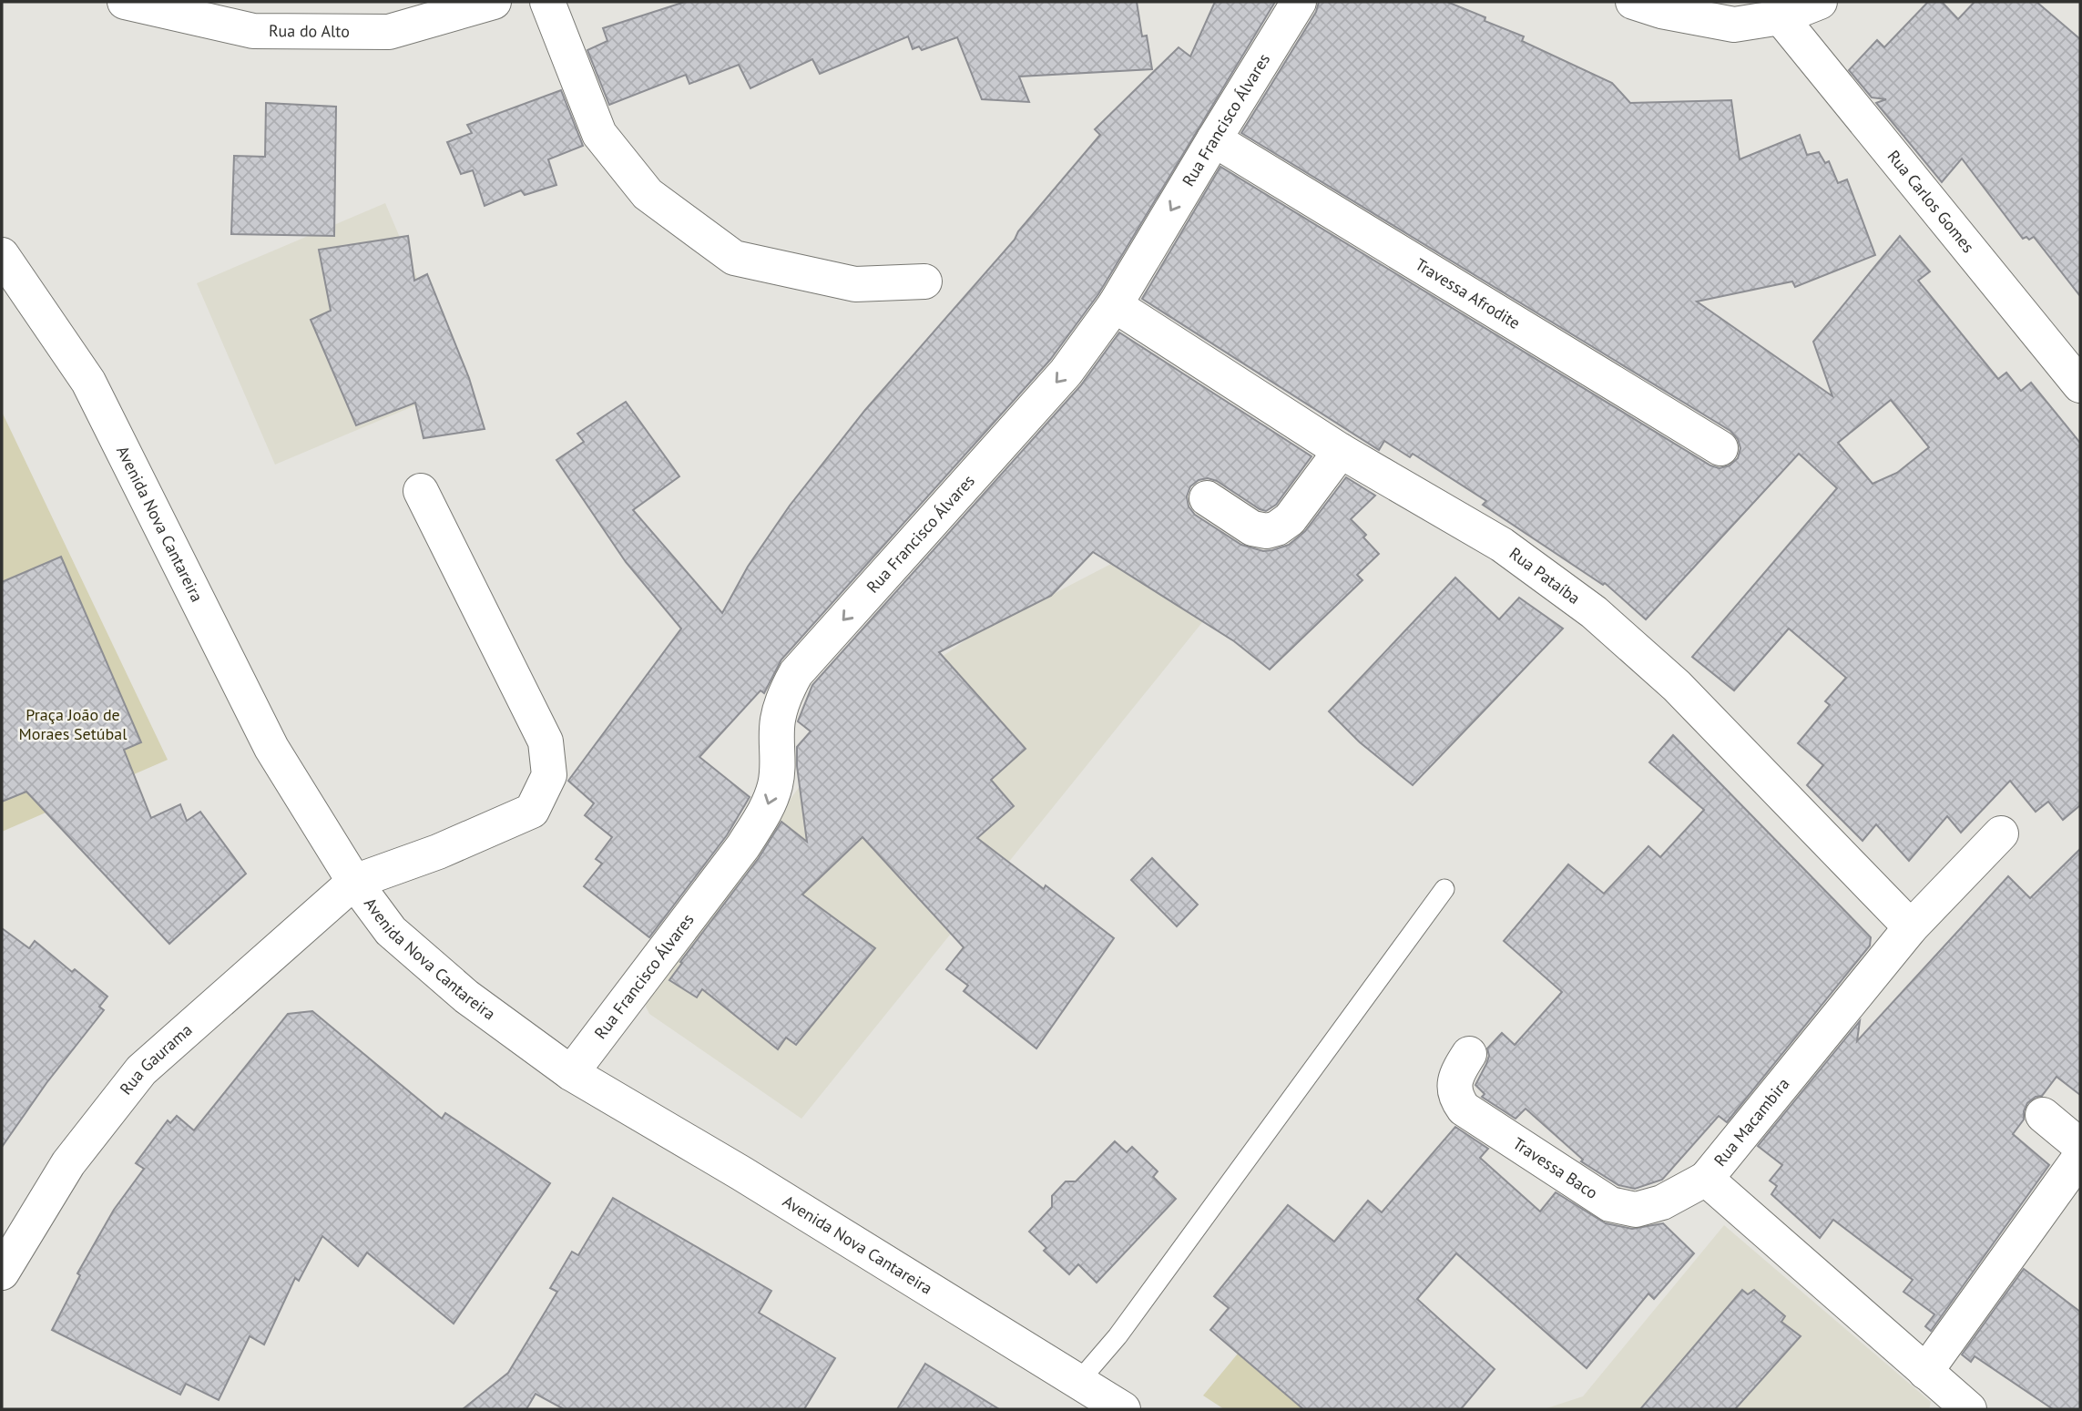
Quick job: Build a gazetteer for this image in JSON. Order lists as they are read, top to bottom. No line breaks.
{"streets":{"street":["Rua do Alto","Rua Francisco Álvares","Rua Carlos Gomes","Travessa Afrodite","Avenida Nova Cantareira","Rua Pataíba","Rua Gaurama","Rua Macambira","Travessa Baco"]},"crossings":[["Rua Francisco Álvares","Travessa Afrodite"],["Rua Francisco Álvares","Avenida Nova Cantareira"],["Rua Francisco Álvares","Rua Pataíba"],["Avenida Nova Cantareira","Rua Gaurama"],["Rua Pataíba","Rua Macambira"],["Rua Macambira","Travessa Baco"]],"one_way":["Rua Francisco Álvares"],"parks":["Praça João de Moraes Setúbal"]}
